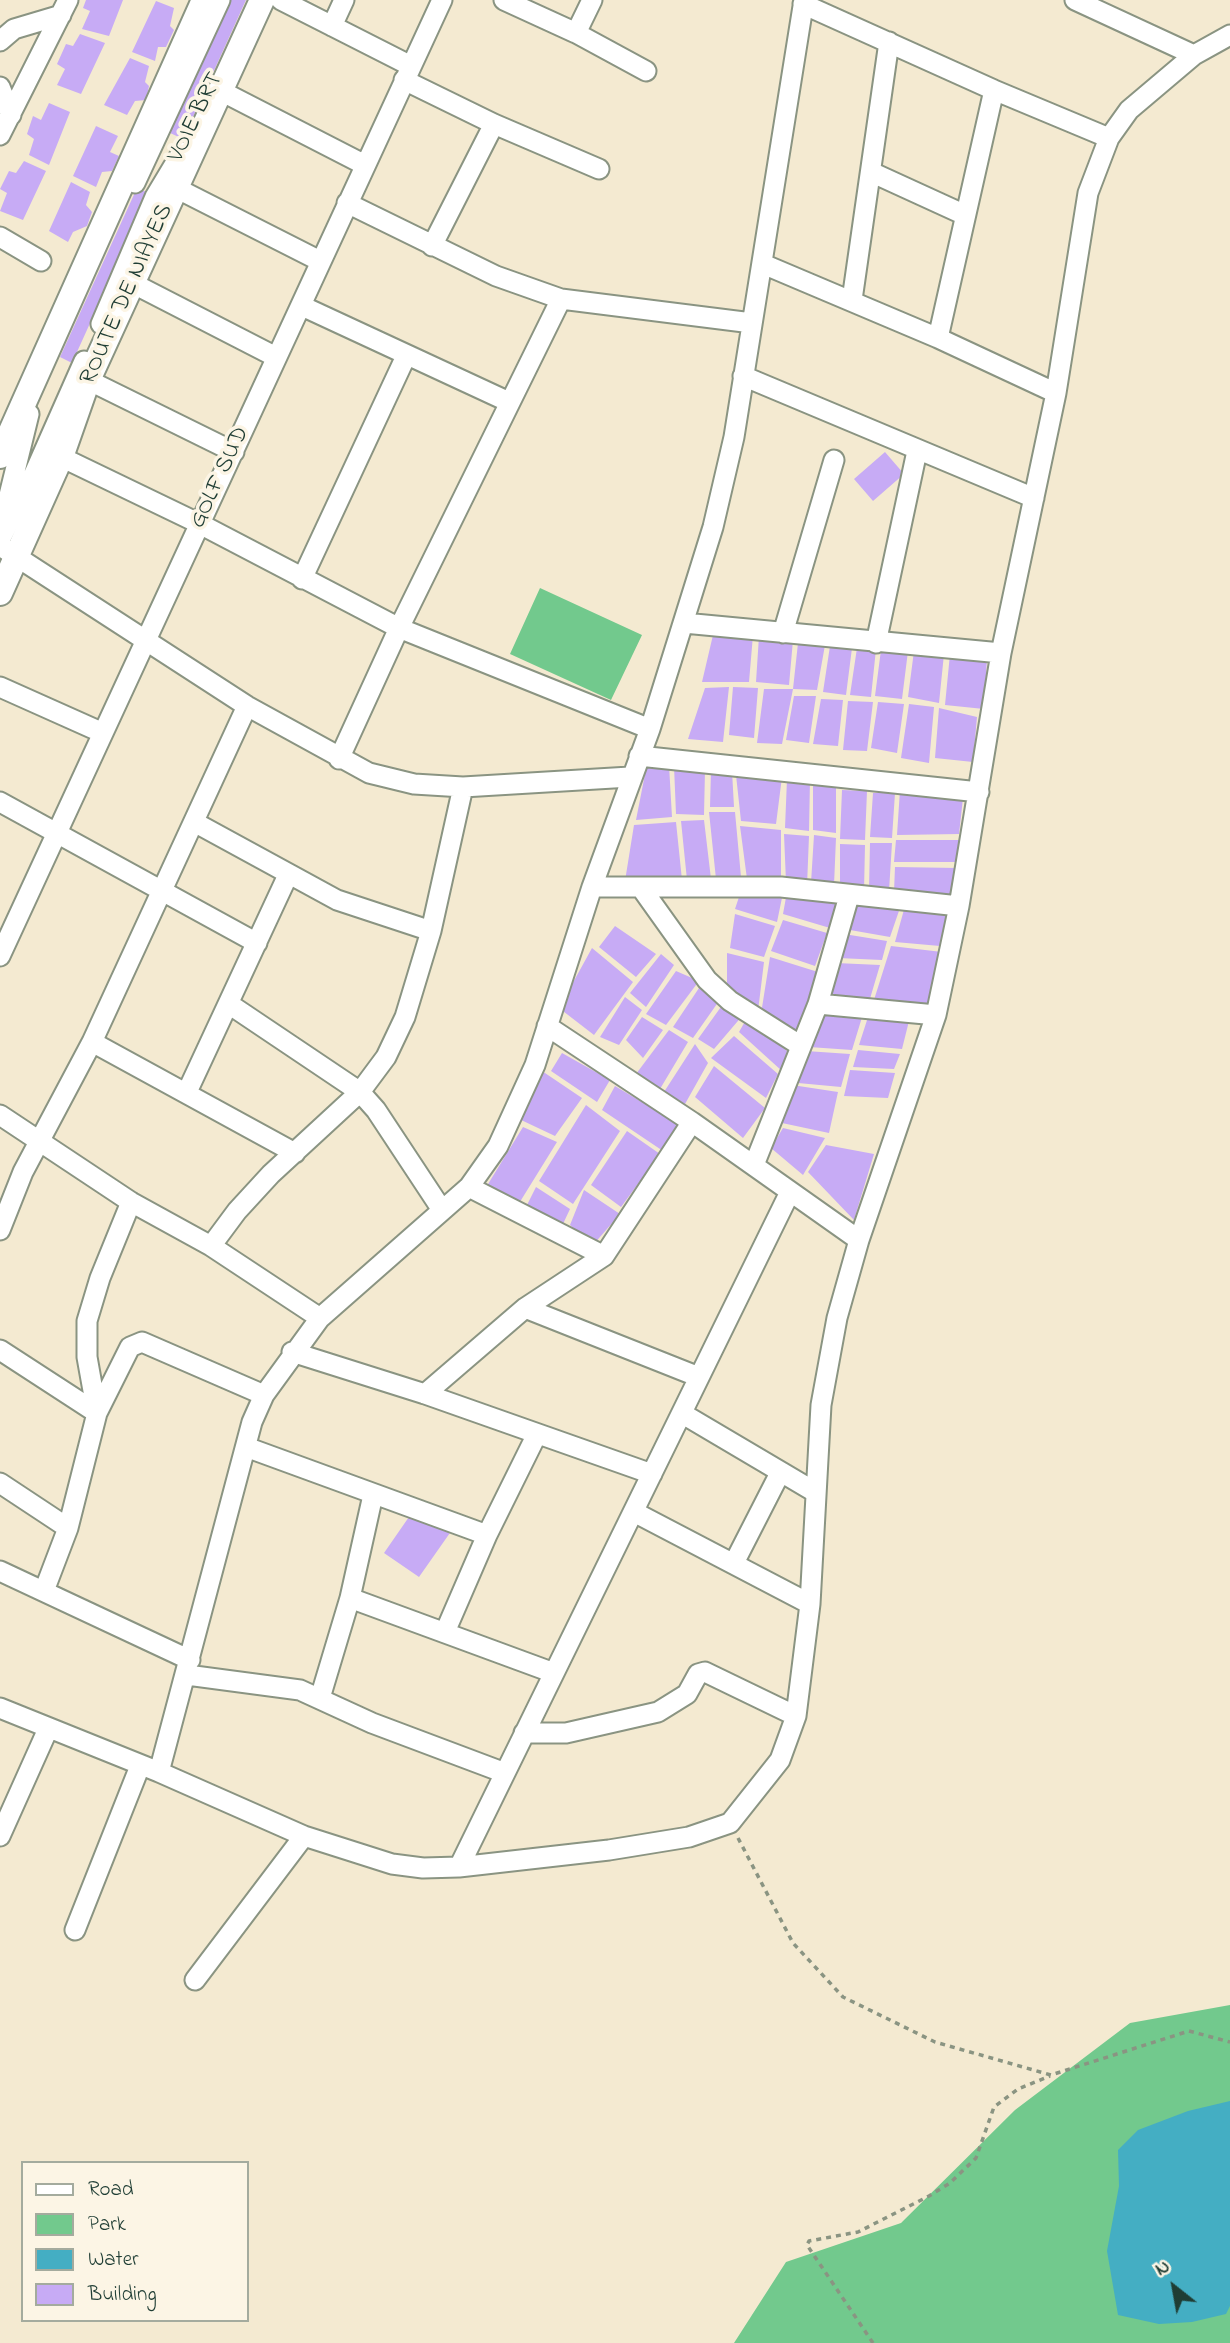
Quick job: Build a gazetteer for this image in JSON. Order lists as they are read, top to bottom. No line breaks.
{"streets":{"main road":["ROUTE DE NIAYES"],"street":["VOIE BRT","GOLF SUD"]},"crossings":[["VOIE BRT","ROUTE DE NIAYES"]],"legend":["Road","Park","Water","Building"],"north":"top left"}
